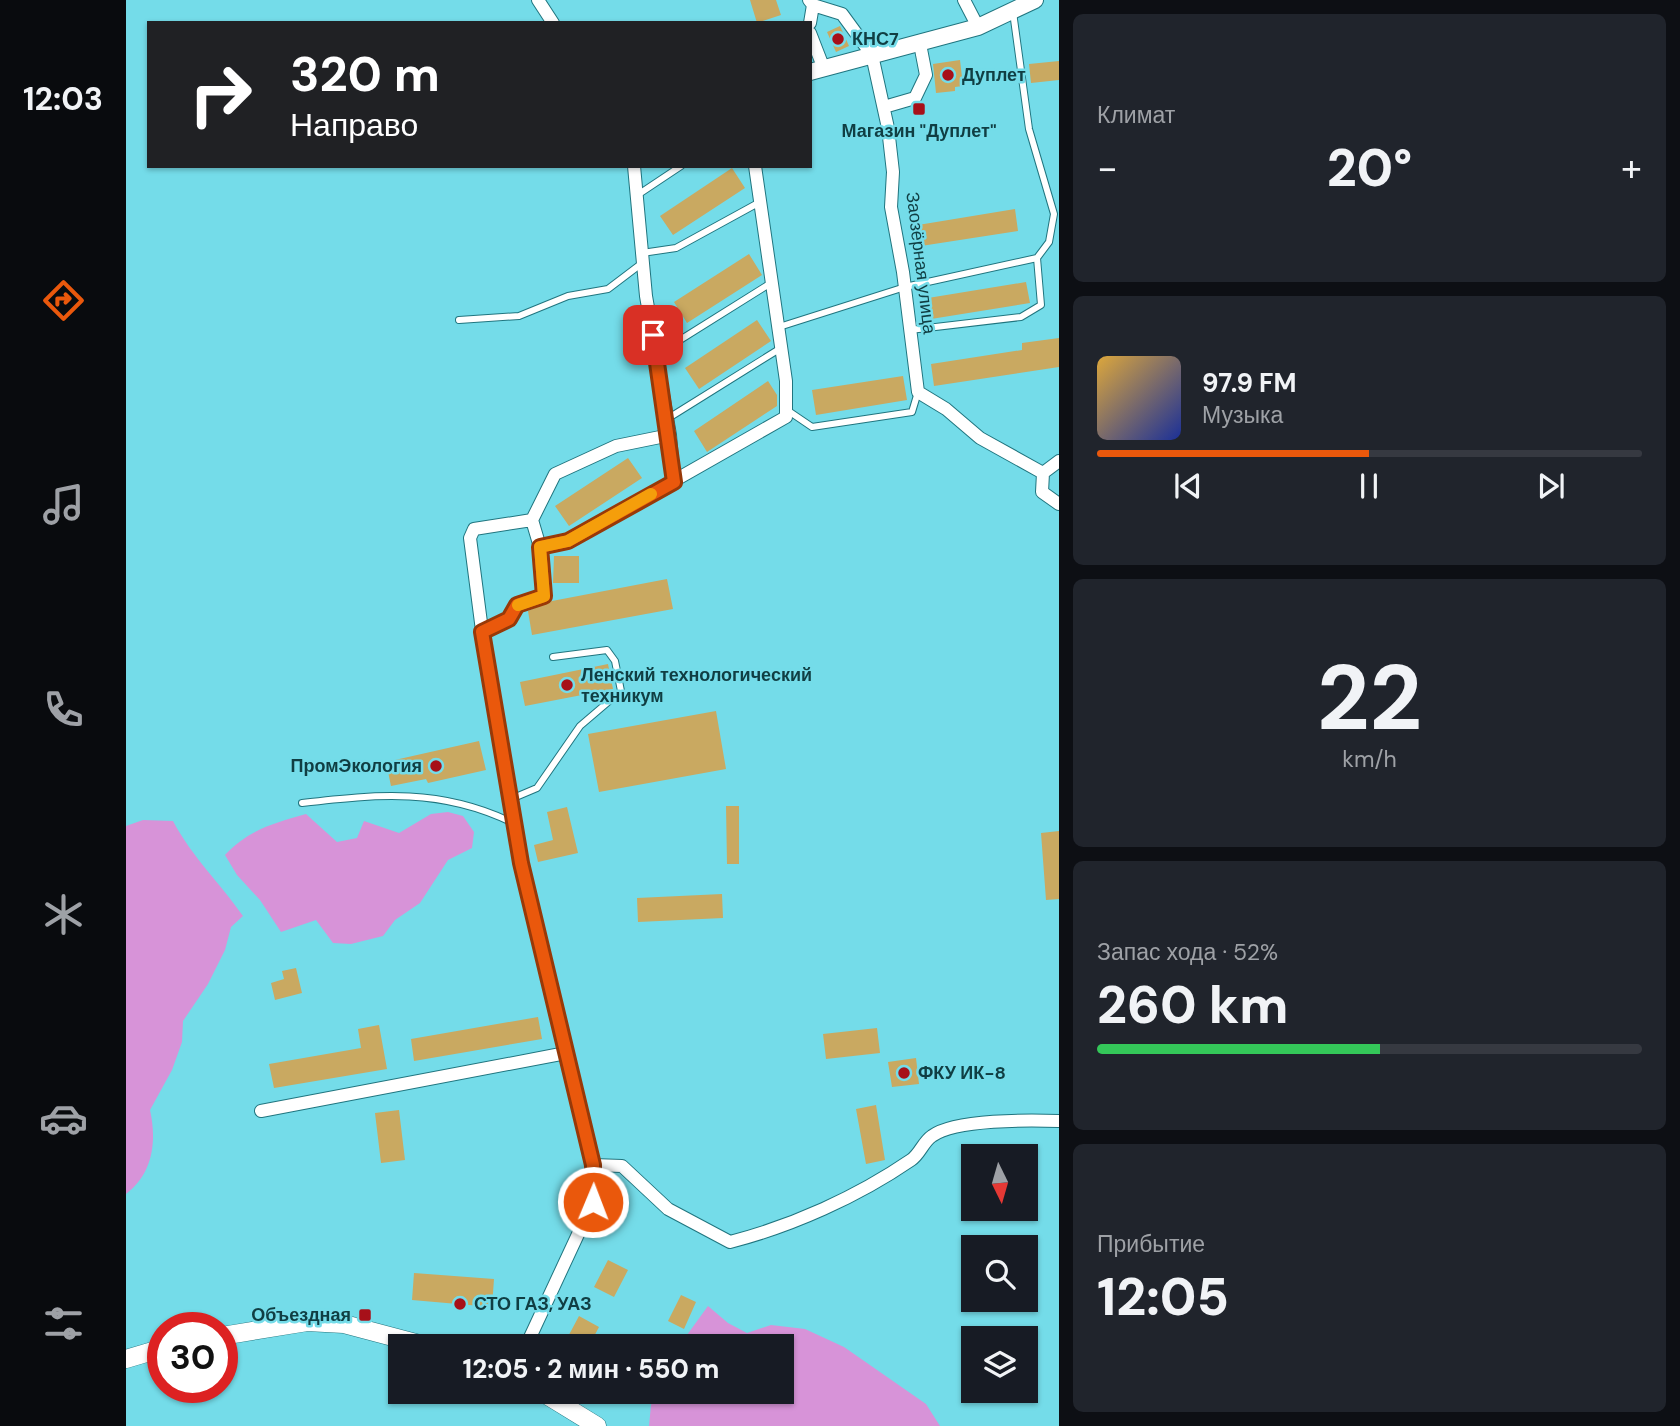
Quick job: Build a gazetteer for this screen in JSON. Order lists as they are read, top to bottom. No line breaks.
{"streets":{"street":["Заозёрная улица"]},"places":{"other":["КНС7","Дуплет","Ленский технологический техникум","ПромЭкология","ФКУ ИК-8","СТО ГАЗ, УАЗ"],"transit":["Магазин \"Дуплет\"","Объездная"]},"north":"bottom","page":{"tabs":"12:03","tile":["Климат",["22","km/h"],["Запас хода · 52%","260 km"],["Прибытие","12:05"]],"turn":["320 m","Направо"],"heat":["−","20°","+"],"song":["97.9 FM","Музыка"],"limit":"30","trip":"12:05 · 2 мин · 550 m"}}
